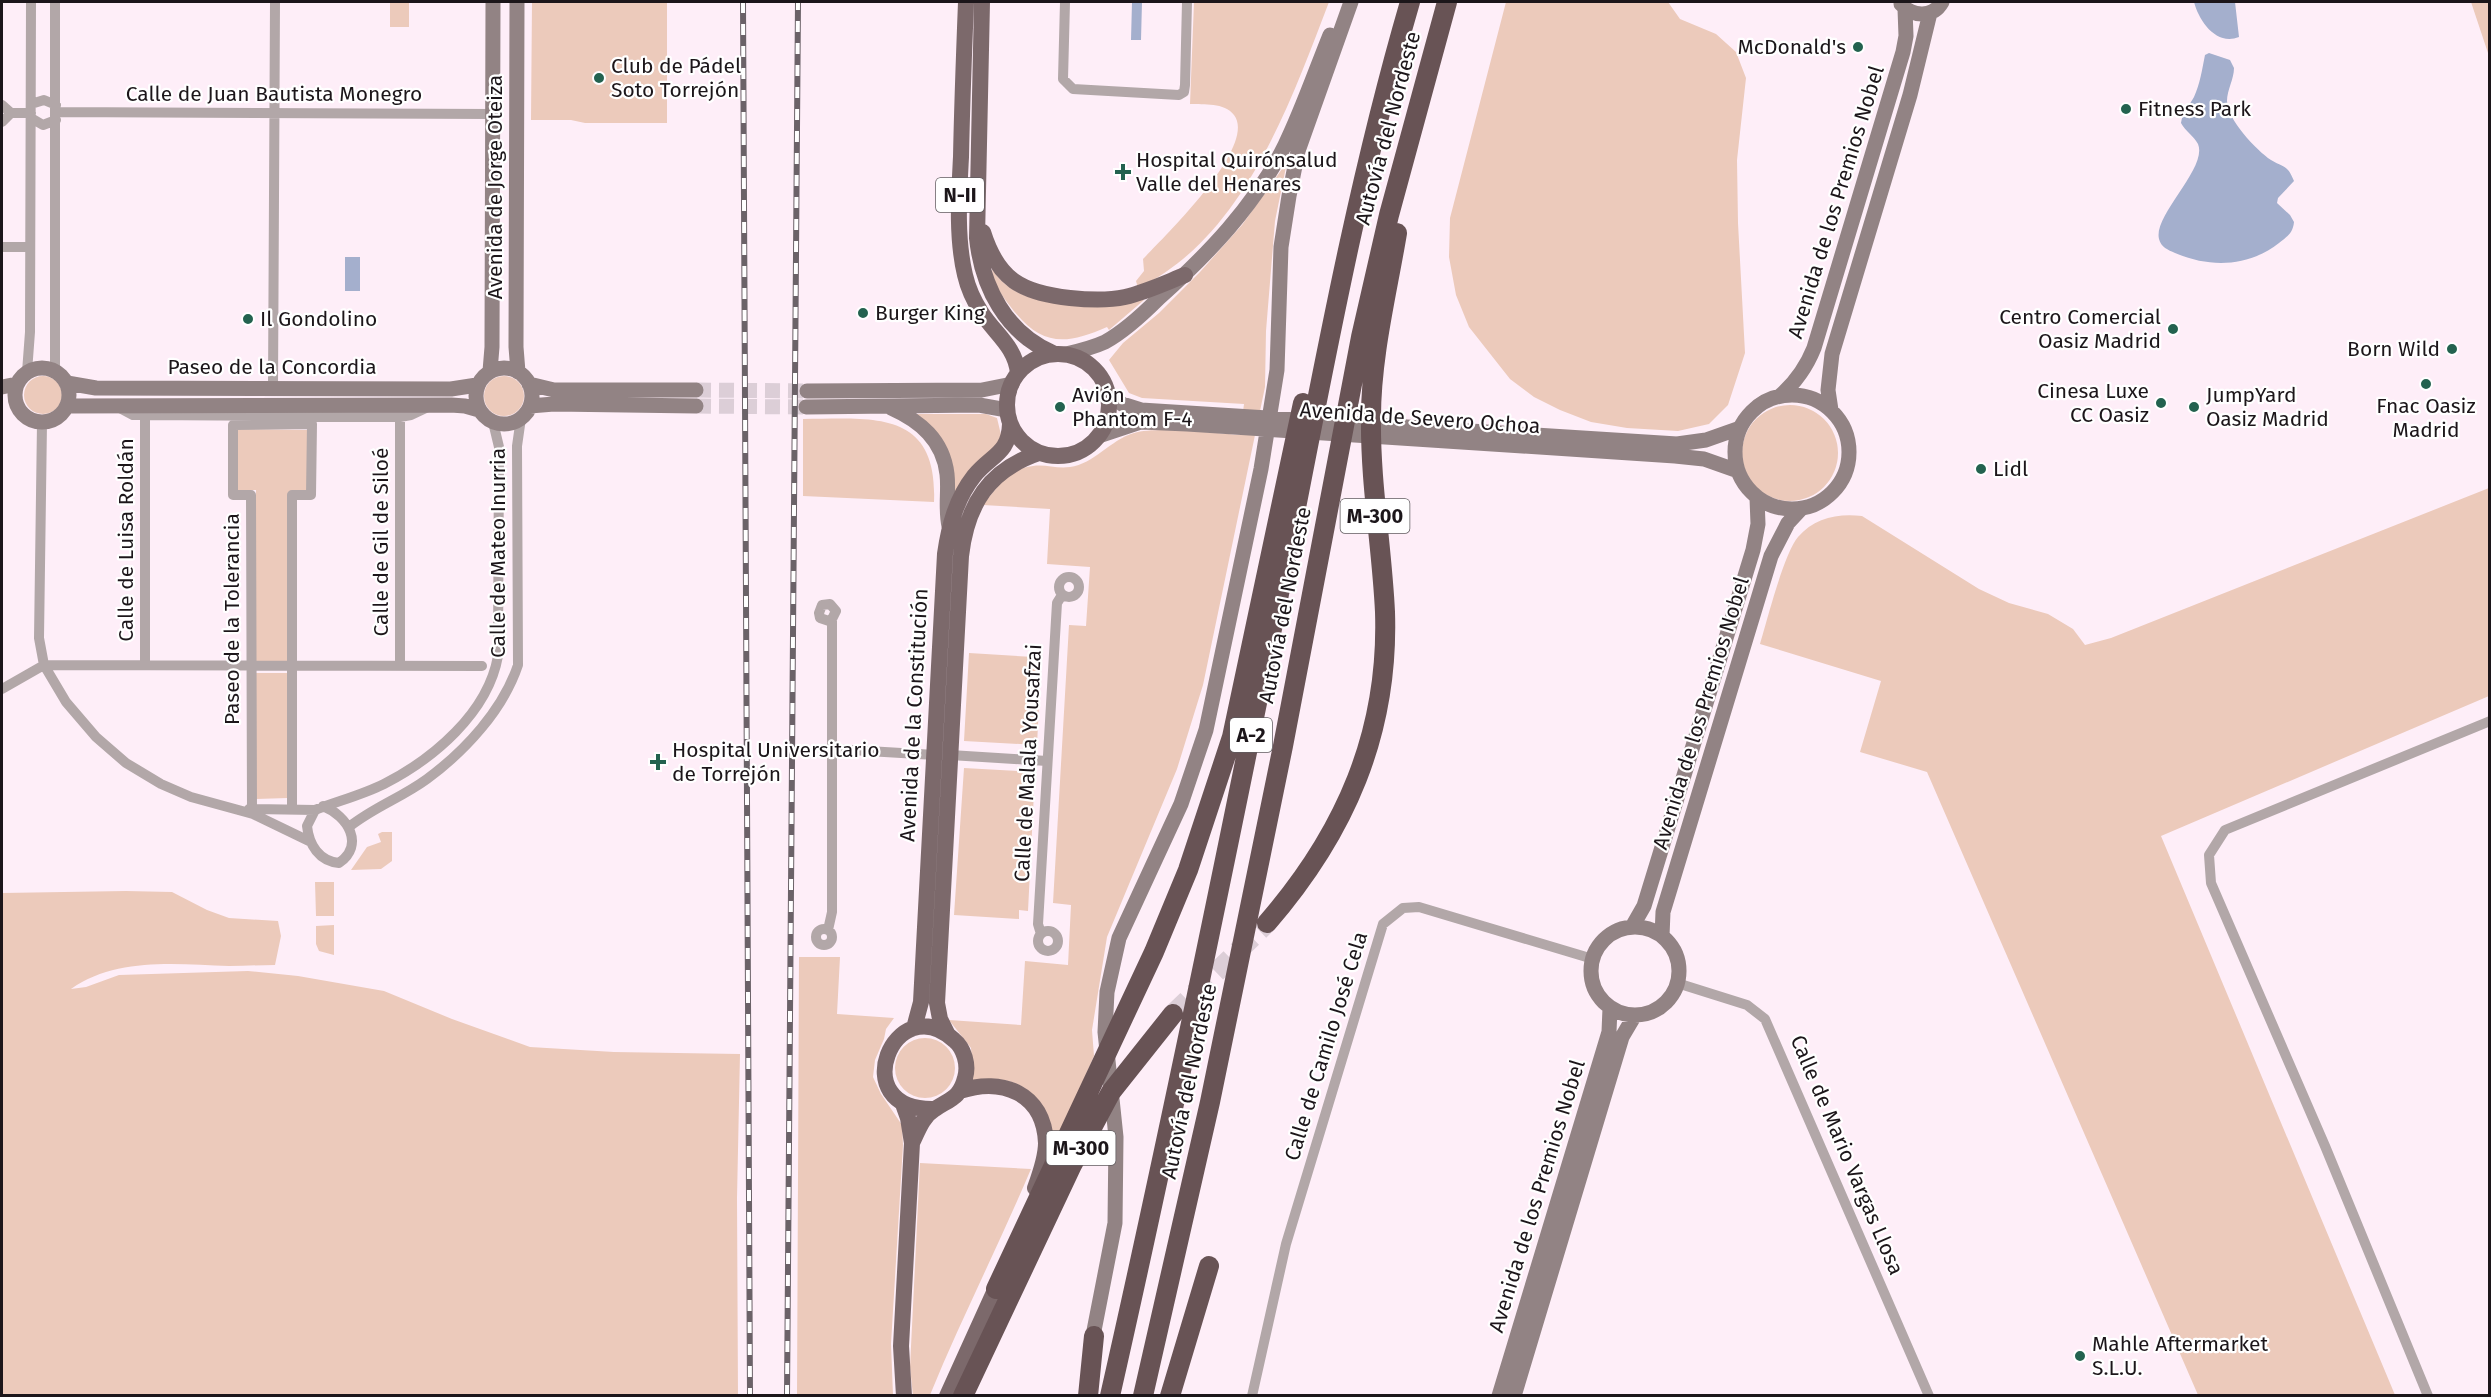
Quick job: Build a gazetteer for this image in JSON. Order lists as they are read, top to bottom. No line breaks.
{"streets":{"highway":["Autovía del Nordeste","M-300","A-2"],"main road":["N-II","Avenida de la Constitución"],"street":["Calle de Juan Bautista Monegro","Avenida de Jorge Oteiza","Avenida de los Premios Nobel","Paseo de la Concordia","Avenida de Severo Ochoa","Calle de Luisa Roldán","Calle de Gil de Siloé","Calle de Mateo Inurria","Paseo de la Tolerancia","Calle de Malala Yousafzai","Calle de Camilo José Cela","Calle de Mario Vargas Llosa"]},"crossings":[["Calle de Juan Bautista Monegro","Avenida de Jorge Oteiza"],["Autovía del Nordeste","M-300"],["Avenida de Jorge Oteiza","Paseo de la Concordia"],["Avenida de Jorge Oteiza","Calle de Mateo Inurria"],["N-II","Avenida de Severo Ochoa"],["N-II","Avenida de la Constitución"],["Avenida de los Premios Nobel","Avenida de Severo Ochoa"],["Avenida de los Premios Nobel","Calle de Camilo José Cela"],["Avenida de los Premios Nobel","Calle de Mario Vargas Llosa"],["Paseo de la Concordia","Calle de Luisa Roldán"],["Paseo de la Concordia","Calle de Gil de Siloé"],["Paseo de la Concordia","Calle de Mateo Inurria"],["Avenida de Severo Ochoa","Avenida de la Constitución"],["Calle de Camilo José Cela","Calle de Mario Vargas Llosa"]],"places":{"other":["McDonald's","Club de Pádel Soto Torrejón","Fitness Park","Burger King","Il Gondolino","Centro Comercial Oasiz Madrid","Born Wild","Fnac Oasiz Madrid","Cinesa Luxe CC Oasiz","Avión Phantom F-4","JumpYard Oasiz Madrid","Lidl","Mahle Aftermarket S.L.U."],"health":["Hospital Quirónsalud Valle del Henares","Hospital Universitario de Torrejón"]}}
